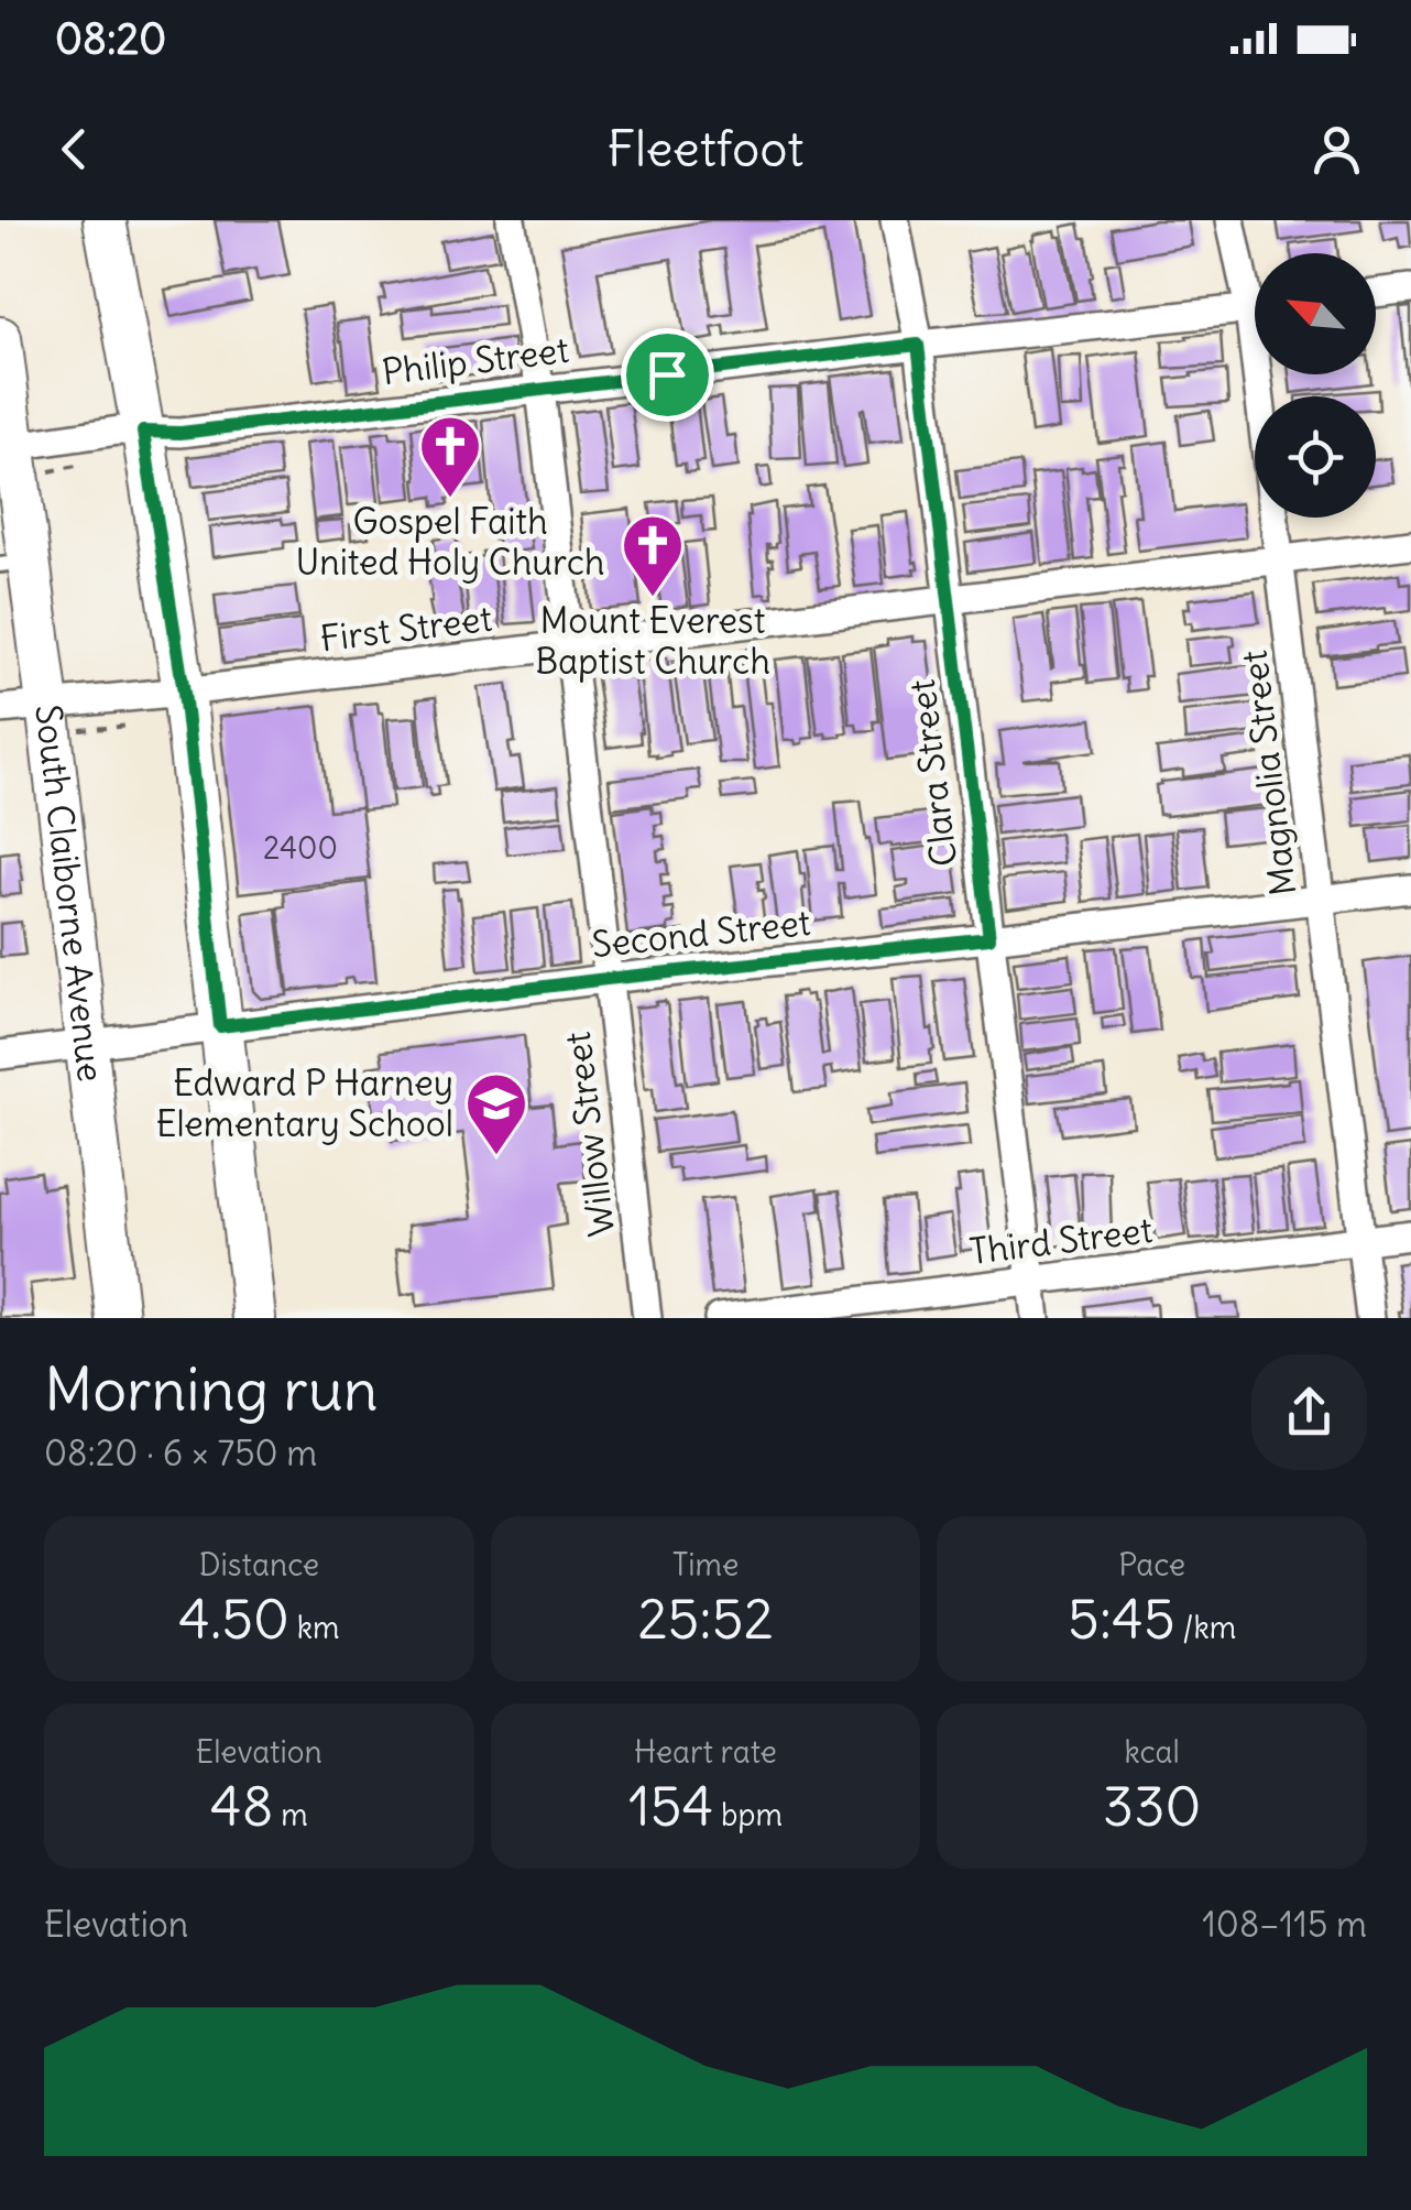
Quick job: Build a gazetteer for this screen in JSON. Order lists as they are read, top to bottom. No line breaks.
{"streets":{"main road":["South Claiborne Avenue"],"street":["Philip Street","First Street","Clara Street","Magnolia Street","Second Street","Willow Street","Third Street"]},"crossings":[["Philip Street","Clara Street"],["Philip Street","South Claiborne Avenue"],["Philip Street","Willow Street"],["First Street","Clara Street"],["First Street","Magnolia Street"],["First Street","South Claiborne Avenue"],["First Street","Willow Street"],["Clara Street","Second Street"],["Clara Street","Third Street"],["Magnolia Street","Second Street"],["Magnolia Street","Third Street"],["South Claiborne Avenue","Second Street"],["Second Street","Willow Street"]],"places":{"church":["Gospel Faith United Holy Church","Mount Everest Baptist Church"],"school or university":["Edward P Harney Elementary School"]},"house_numbers":["2400"],"north":"top left","page":{"status":"08:20","header":"Fleetfoot","heading":["Morning run","08:20 · 6 × 750 m"],"stats":[["Distance","4.50 km"],["Time","25:52"],["Pace","5:45 /km"],["Elevation","48 m"],["Heart rate","154 bpm"],["kcal","330"]],"chart":["Elevation","108–115 m"]}}
